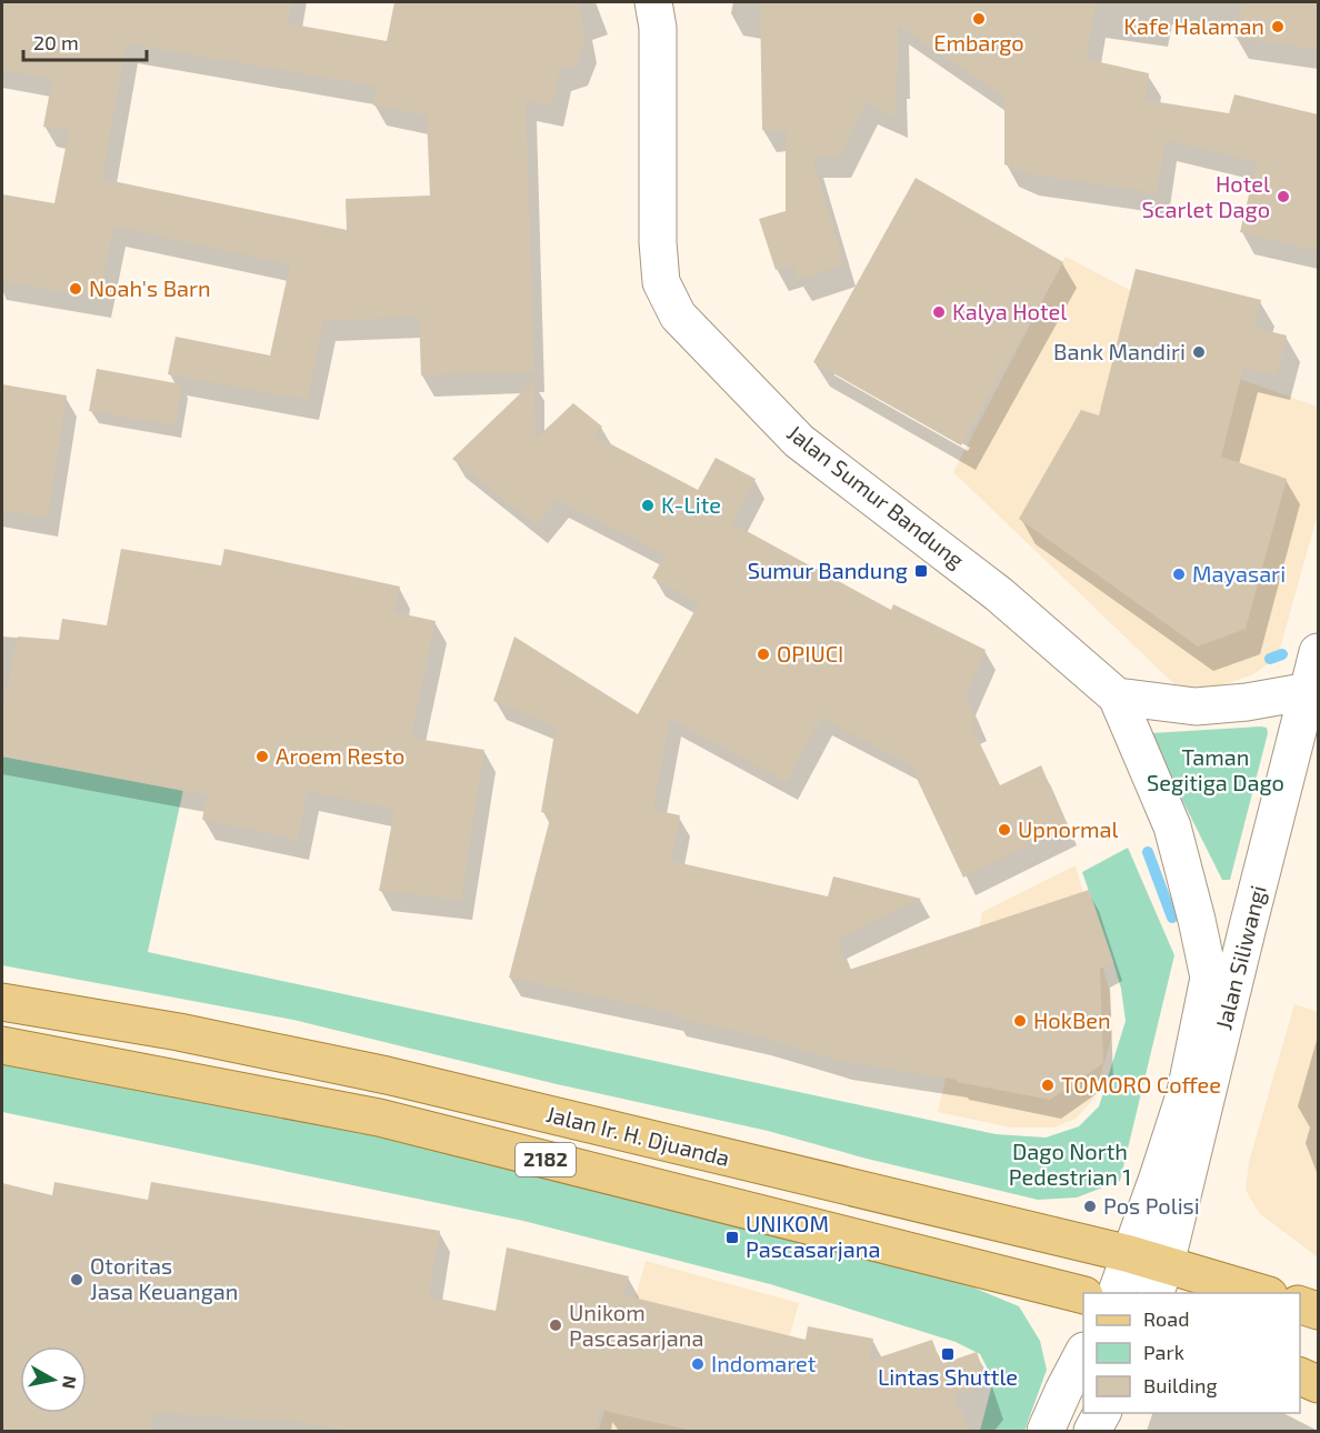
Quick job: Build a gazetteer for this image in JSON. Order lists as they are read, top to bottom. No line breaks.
{"streets":{"main road":["Jalan Ir. H. Djuanda","2182"],"street":["Jalan Sumur Bandung","Jalan Siliwangi"]},"crossings":[["Jalan Sumur Bandung","Jalan Siliwangi"],["Jalan Siliwangi","Jalan Ir. H. Djuanda"]],"parks":["Taman Segitiga Dago","Dago North Pedestrian 1"],"places":{"other":["Embargo","Kafe Halaman","Hotel Scarlet Dago","Noah's Barn","Kalya Hotel","Bank Mandiri","K-Lite","Mayasari","OPIUCI","Aroem Resto","Upnormal","HokBen","TOMORO Coffee","Pos Polisi","Otoritas Jasa Keuangan","Unikom Pascasarjana","Indomaret"],"transit":["Sumur Bandung","UNIKOM Pascasarjana","Lintas Shuttle"]},"legend":["Road","Park","Building"],"scale_bar":"20 m","north":"right"}
